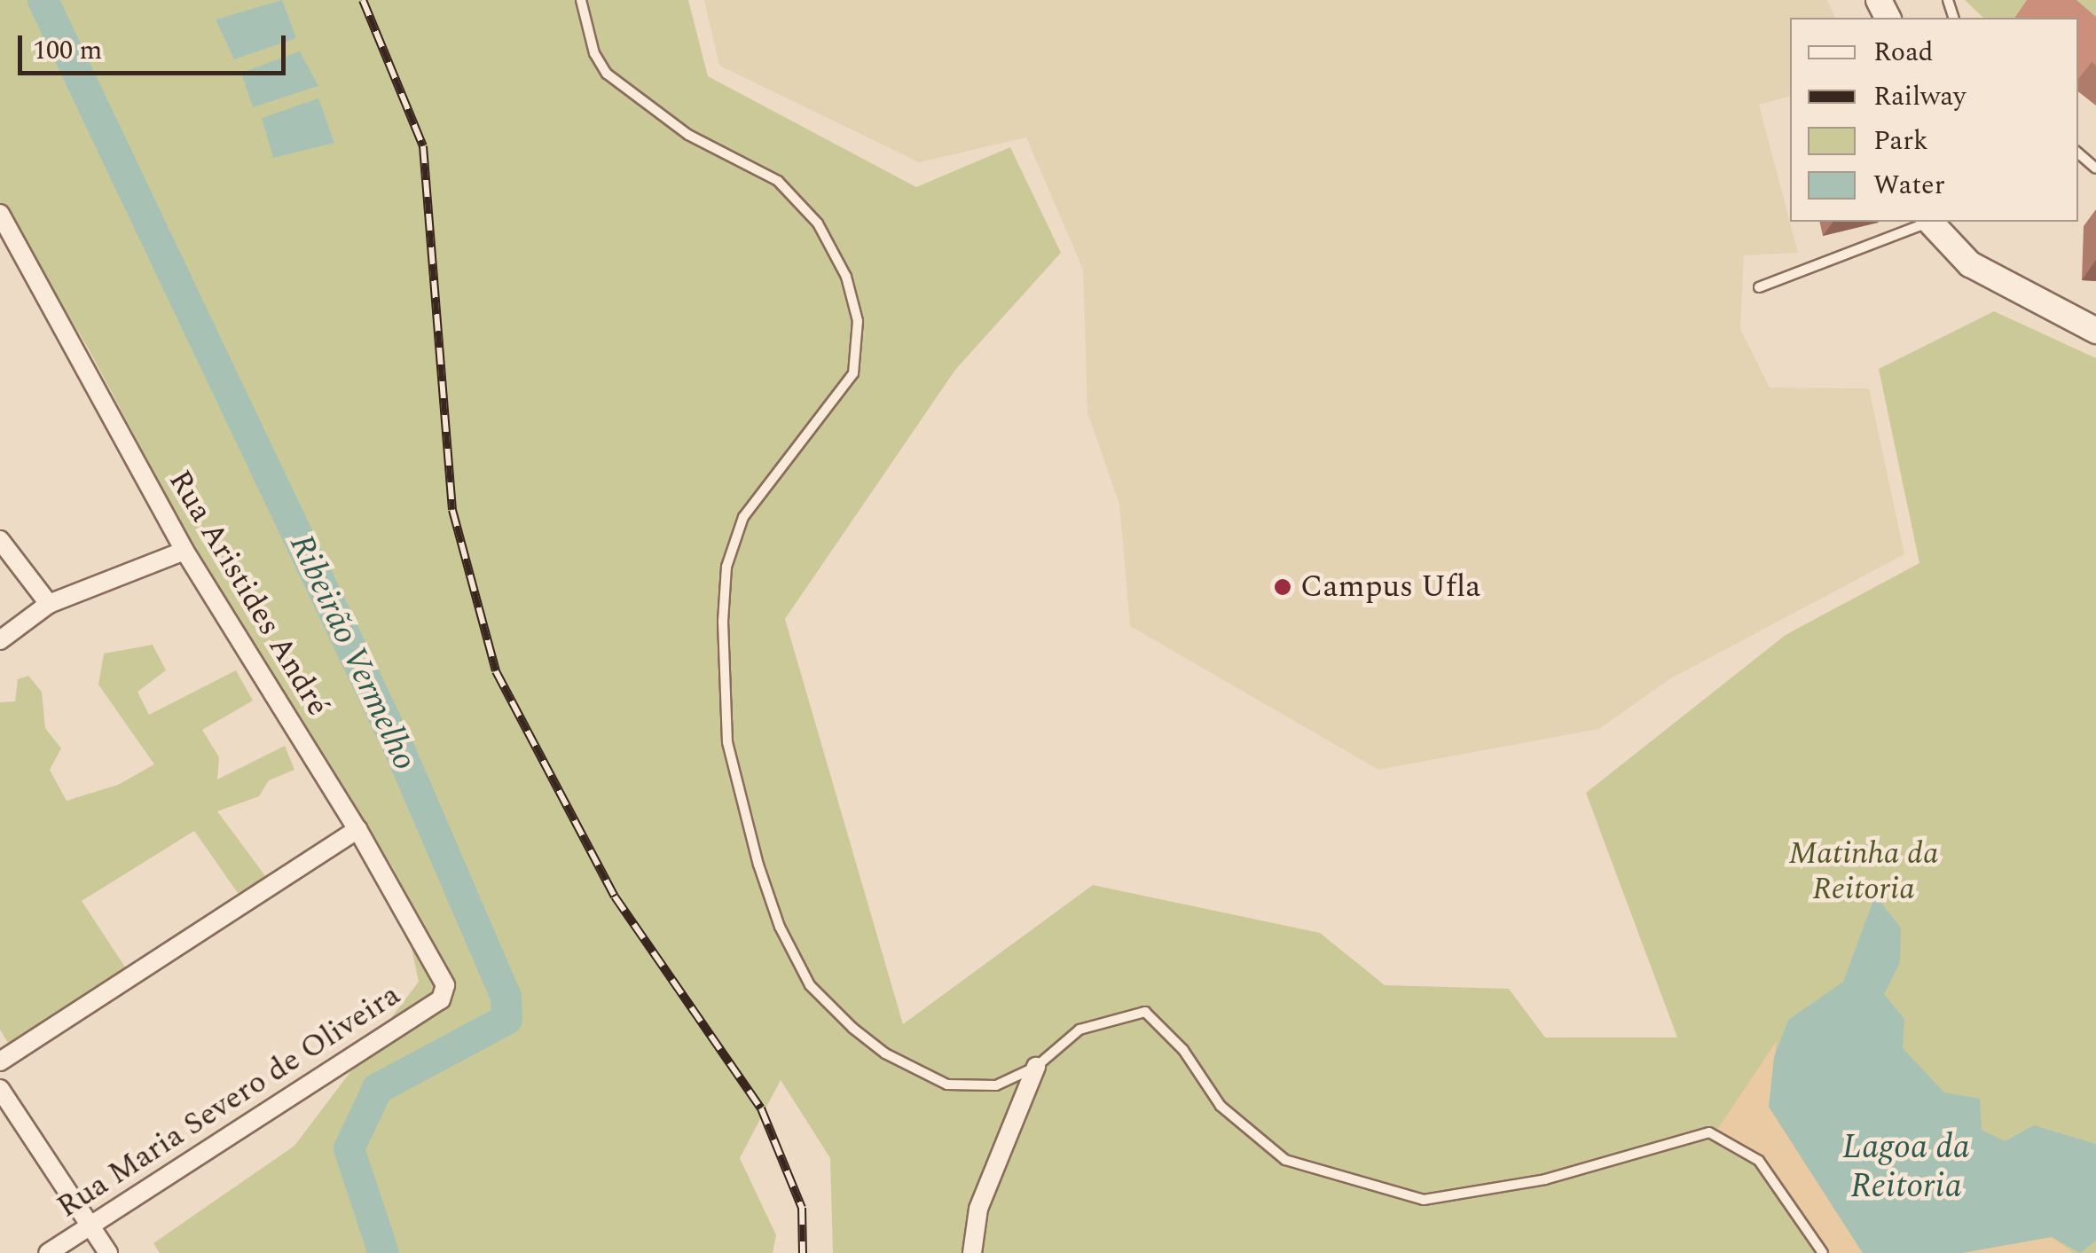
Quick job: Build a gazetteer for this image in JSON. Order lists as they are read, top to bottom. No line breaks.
{"streets":{"street":["Rua Aristides André","Rua Maria Severo de Oliveira"]},"crossings":[["Rua Aristides André","Rua Maria Severo de Oliveira"]],"water":["Ribeirão Vermelho","Lagoa da Reitoria"],"parks":["Matinha da Reitoria"],"places":["Campus Ufla"],"legend":["Road","Railway","Park","Water"],"scale_bar":"100 m"}
